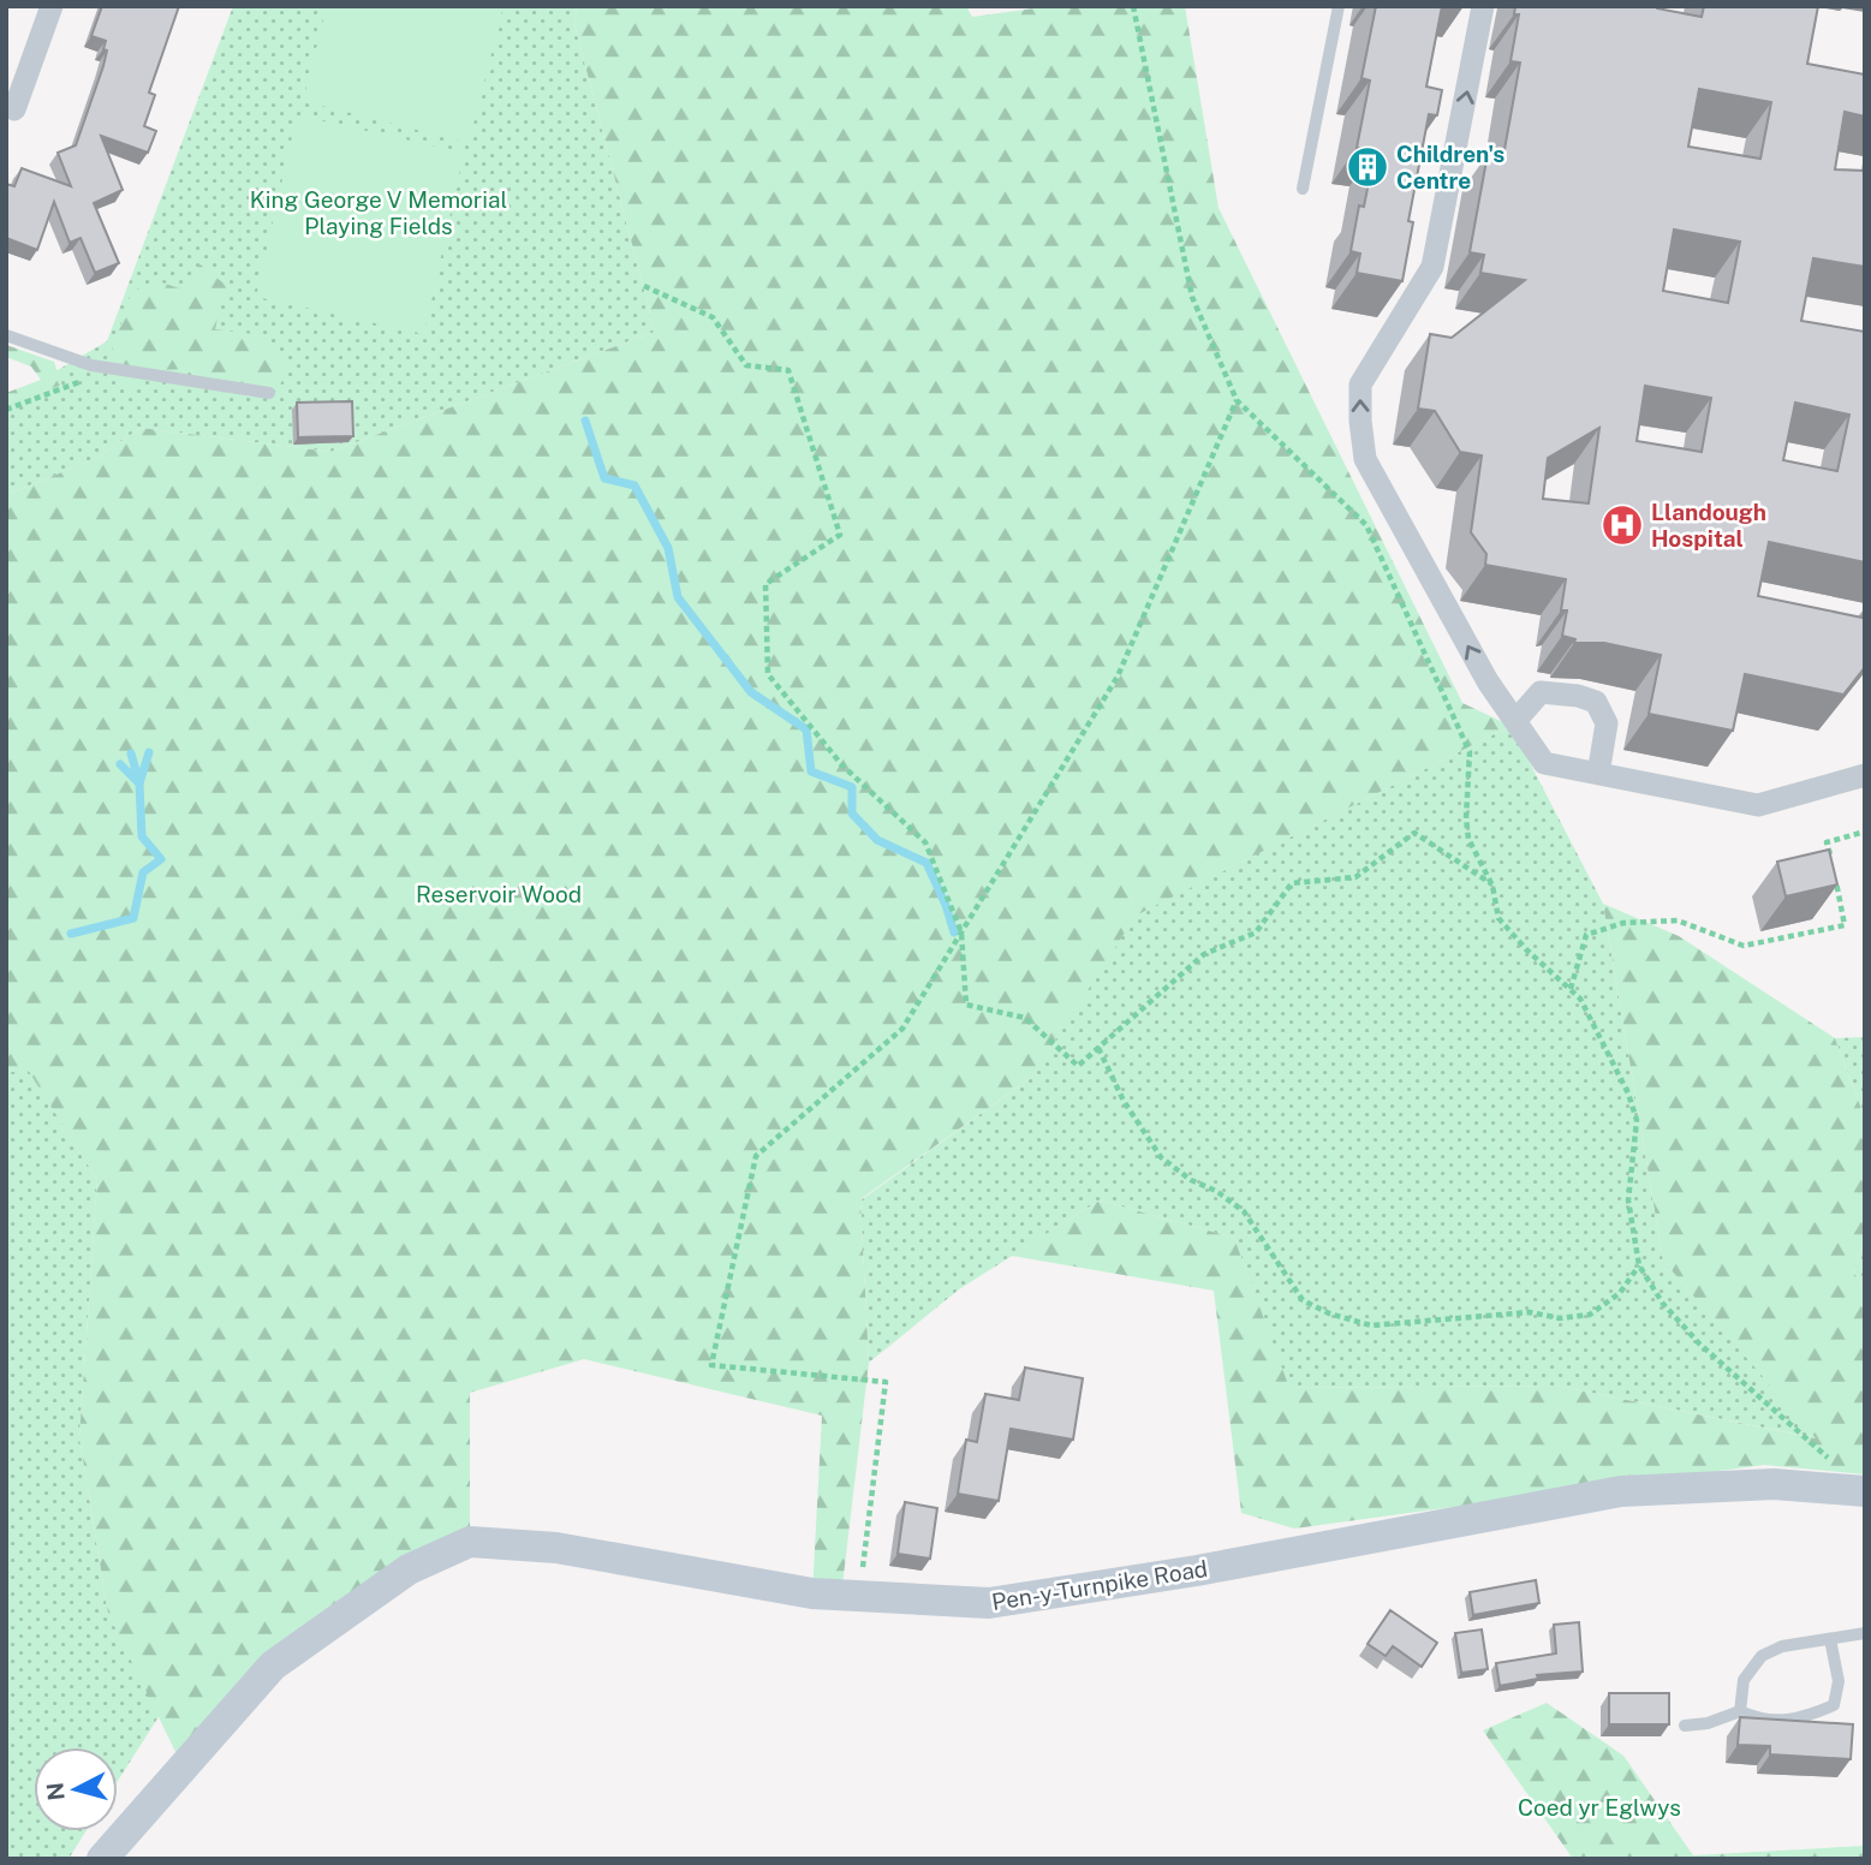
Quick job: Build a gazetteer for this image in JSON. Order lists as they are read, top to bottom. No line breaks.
{"streets":{"street":["Pen-y-Turnpike Road"]},"parks":["King George V Memorial Playing Fields","Reservoir Wood","Coed yr Eglwys"],"places":{"building":["Children's Centre"],"hospital":["Llandough Hospital"]},"north":"left"}
